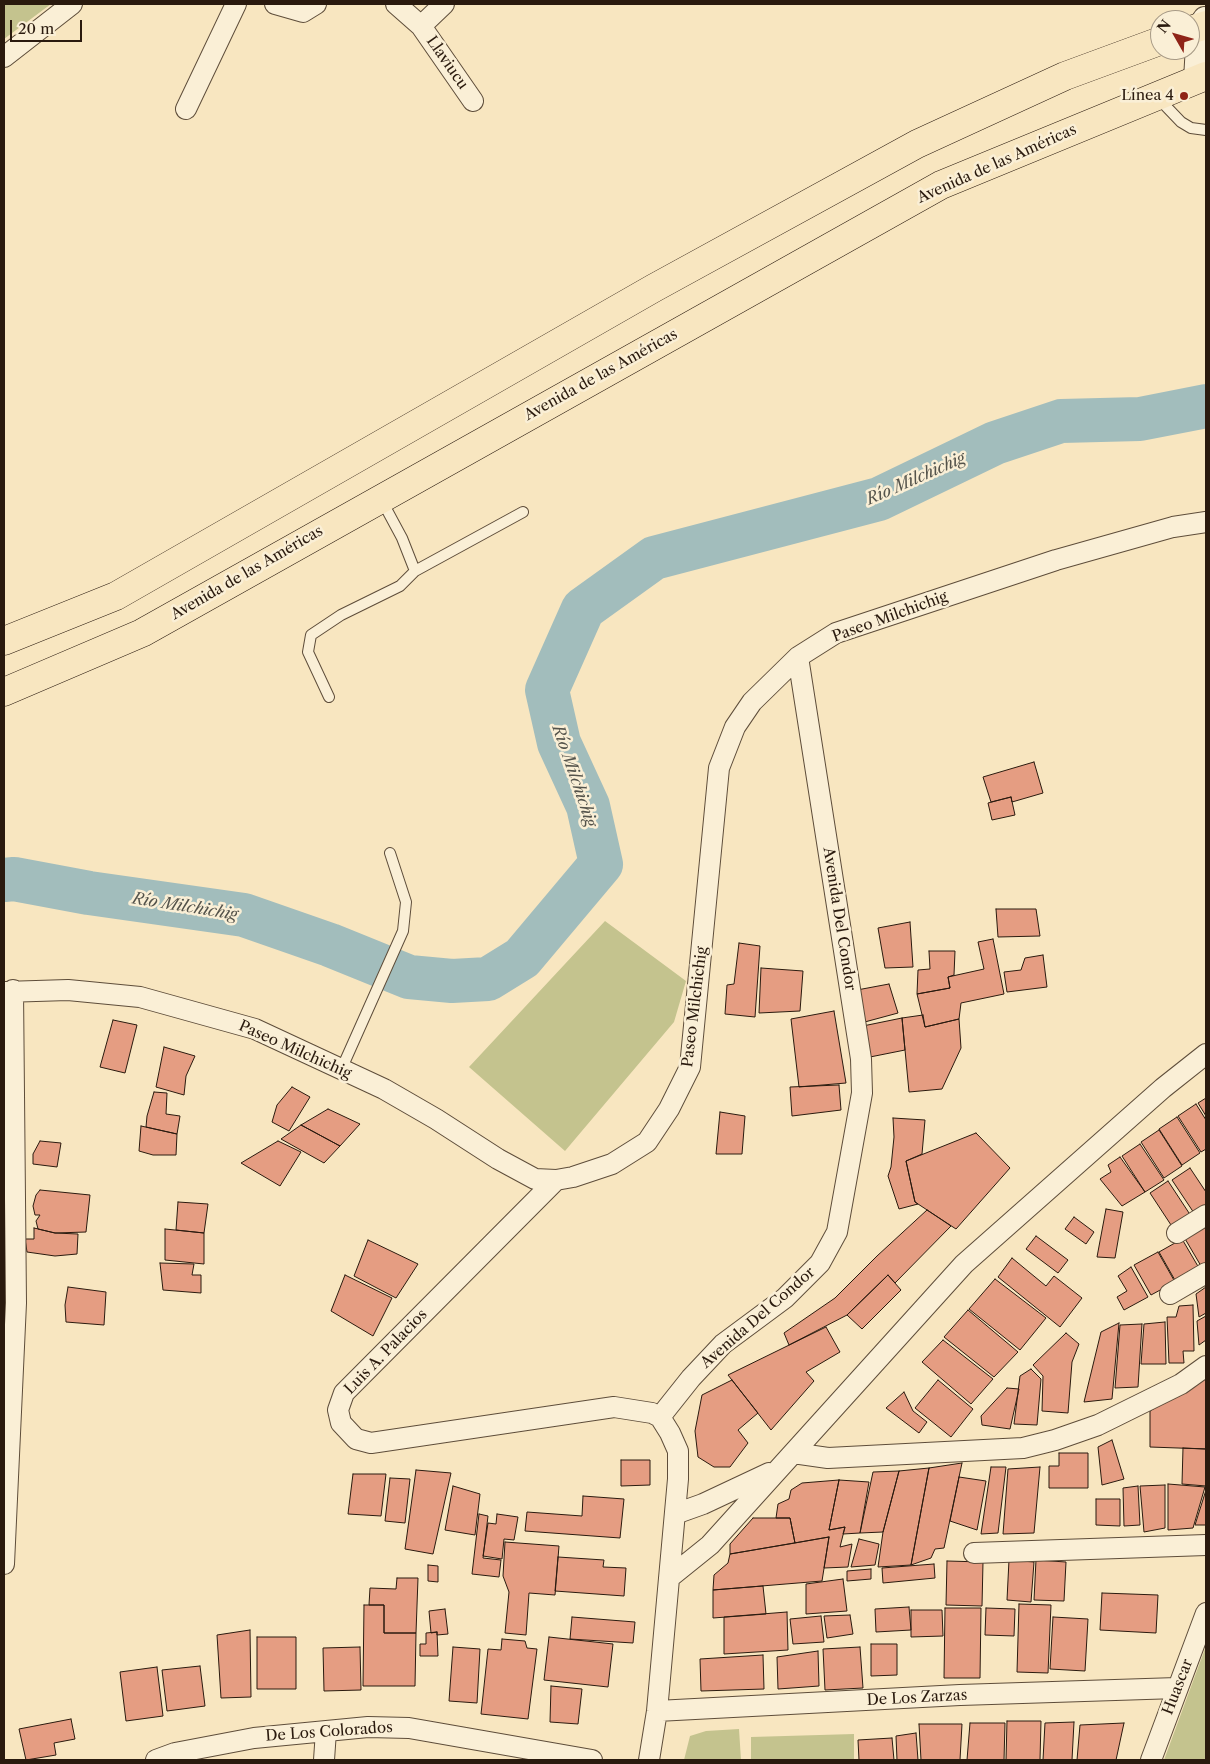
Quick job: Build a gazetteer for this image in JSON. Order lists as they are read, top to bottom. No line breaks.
{"streets":{"main road":["Avenida de las Américas"],"street":["Llaviucu","Paseo Milchichig","Avenida Del Condor","Luis A. Palacios","Huascar","De Los Zarzas","De Los Colorados"]},"crossings":[["Paseo Milchichig","Avenida Del Condor"],["Paseo Milchichig","Luis A. Palacios"],["Avenida Del Condor","Luis A. Palacios"],["Huascar","De Los Zarzas"]],"water":["Río Milchichig"],"places":["Línea 4"],"scale_bar":"20 m","north":"top left"}
